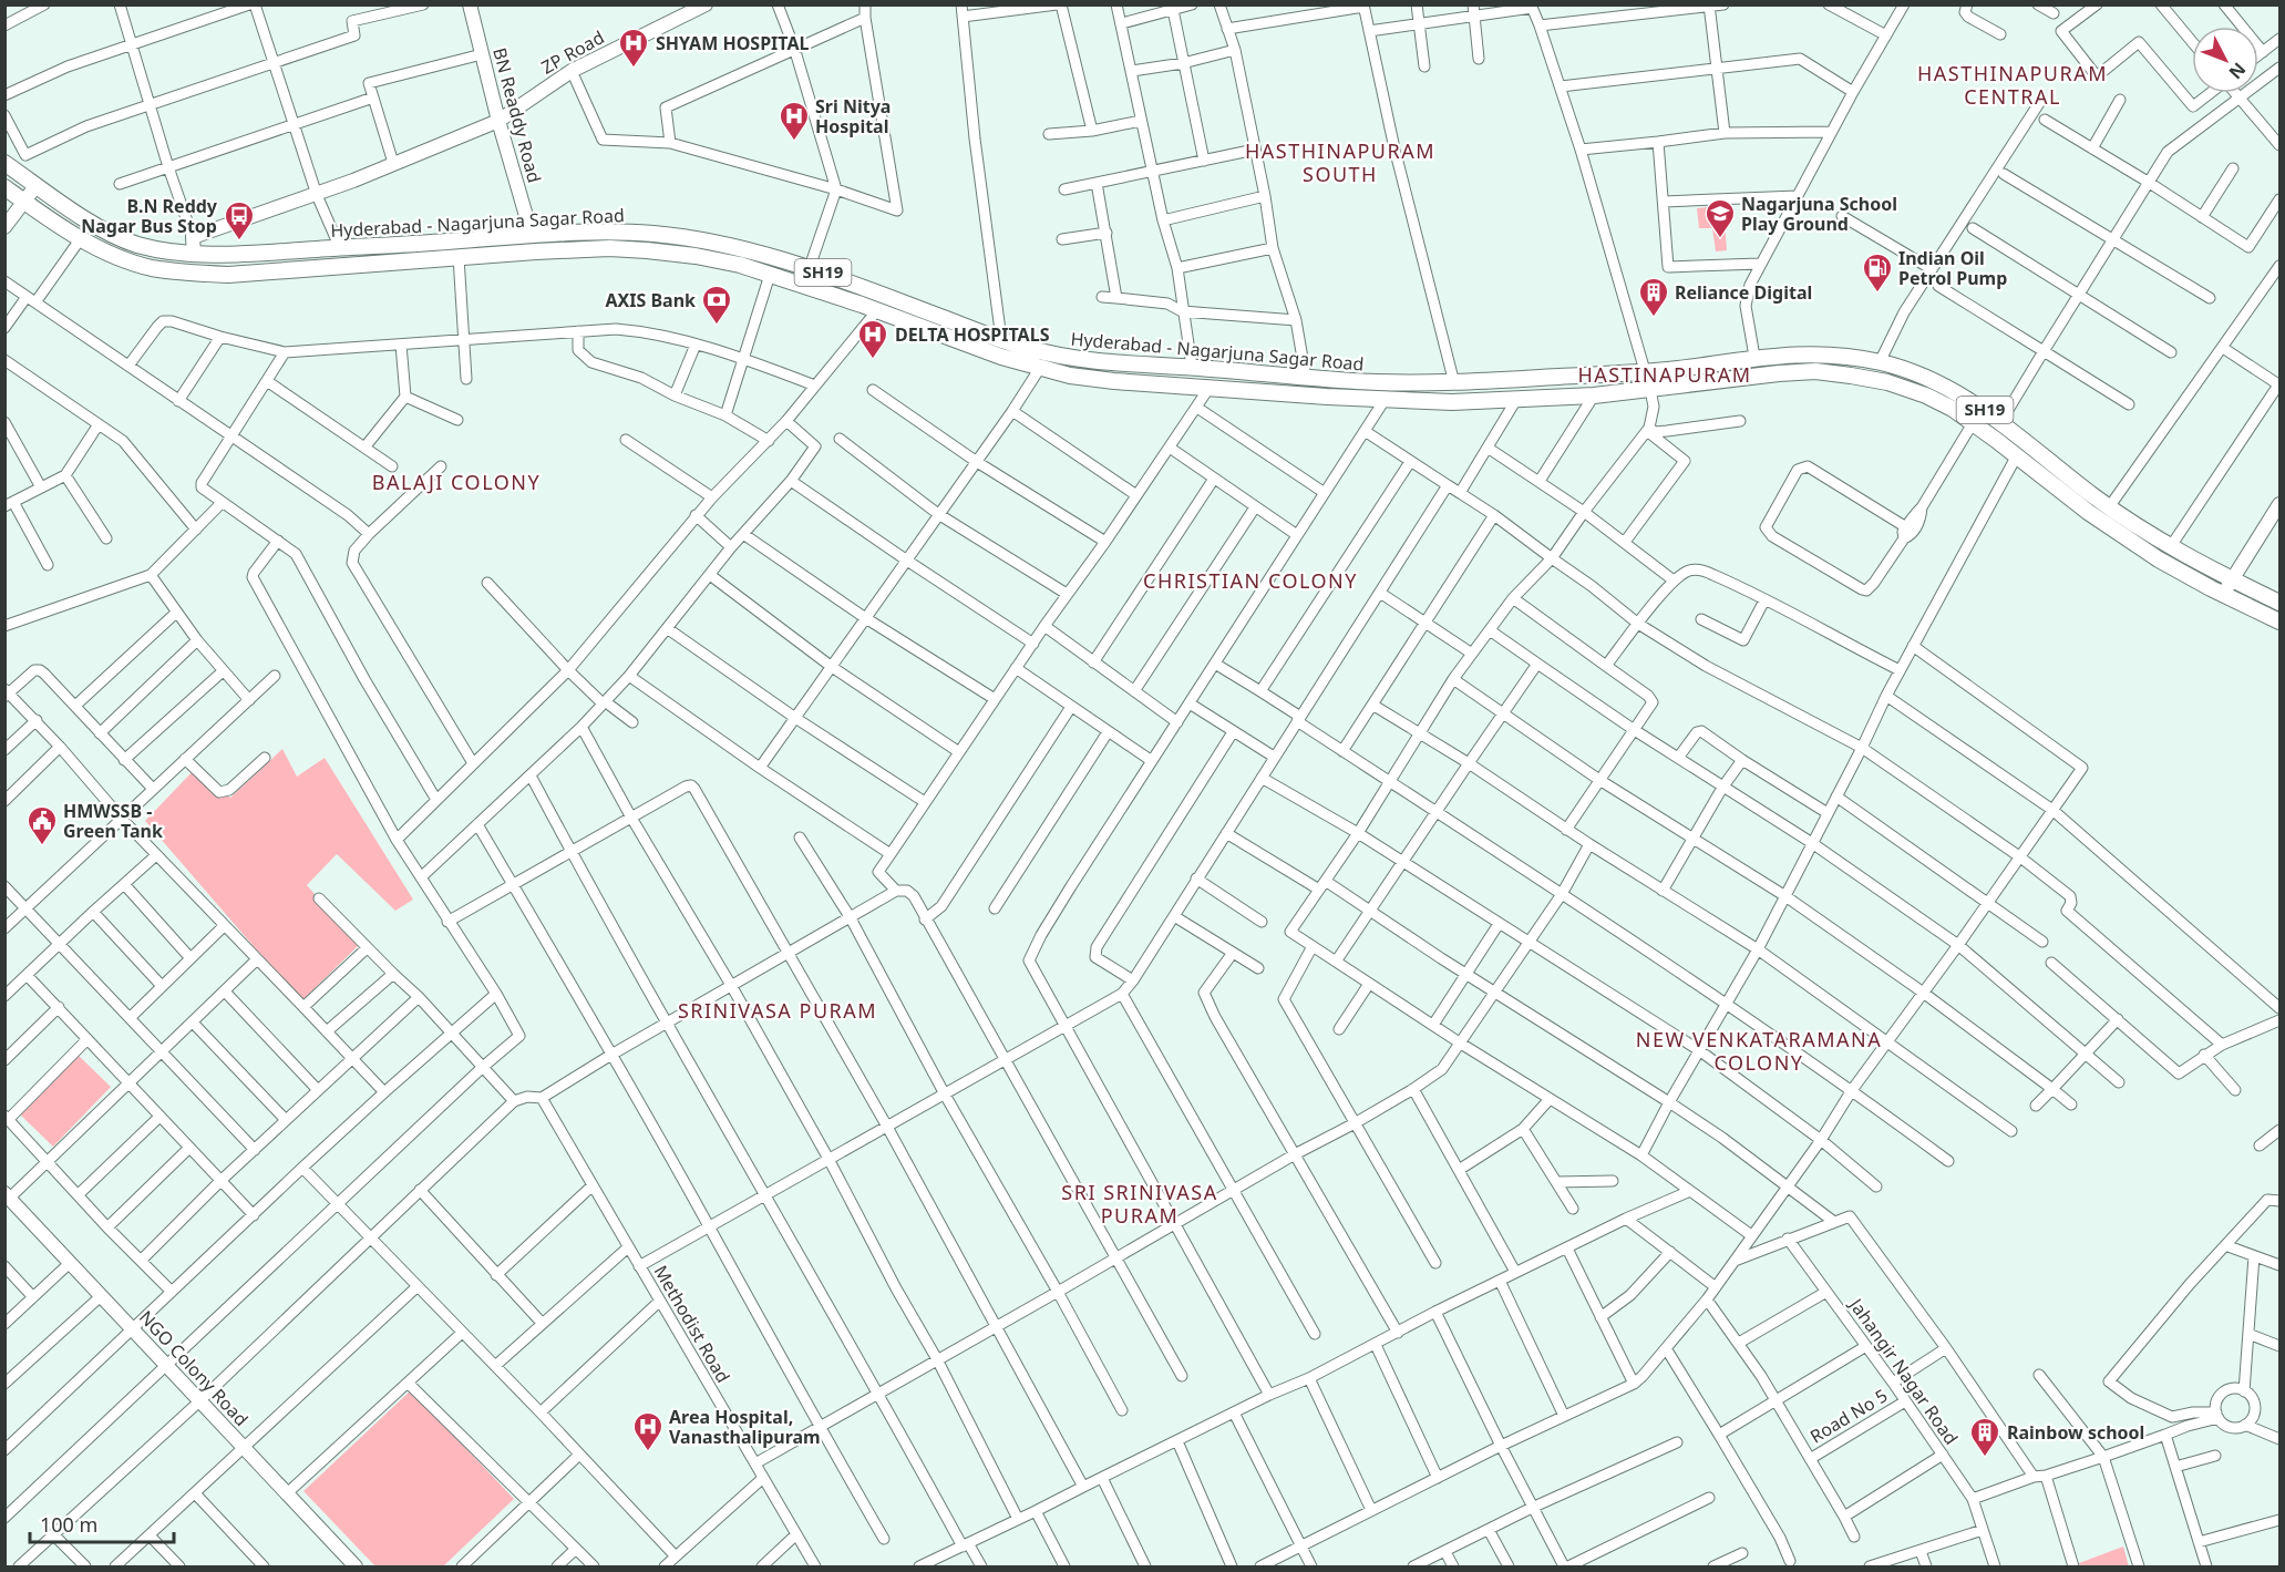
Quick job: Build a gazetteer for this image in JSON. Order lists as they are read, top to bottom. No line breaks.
{"streets":{"main road":["Hyderabad - Nagarjuna Sagar Road","SH19"],"street":["ZP Road","BN Readdy Road","Methodist Road","NGO Colony Road","Jahangir Nagar Road","Road No 5"]},"crossings":[["ZP Road","BN Readdy Road"],["BN Readdy Road","Hyderabad - Nagarjuna Sagar Road"],["Jahangir Nagar Road","Road No 5"]],"districts":["HASTHINAPURAM CENTRAL","HASTHINAPURAM SOUTH","HASTINAPURAM","BALAJI COLONY","CHRISTIAN COLONY","SRINIVASA PURAM","NEW VENKATARAMANA COLONY","SRI SRINIVASA PURAM"],"places":{"hospital":["SHYAM HOSPITAL","Sri Nitya Hospital","DELTA HOSPITALS","Area Hospital, Vanasthalipuram"],"school or university":["Nagarjuna School Play Ground"],"bus stop":["B.N Reddy Nagar Bus Stop"],"fuel station":["Indian Oil Petrol Pump"],"building":["Reliance Digital","Rainbow school"],"bank":["AXIS Bank"],"public building":["HMWSSB - Green Tank"]},"scale_bar":"100 m","north":"bottom right"}
